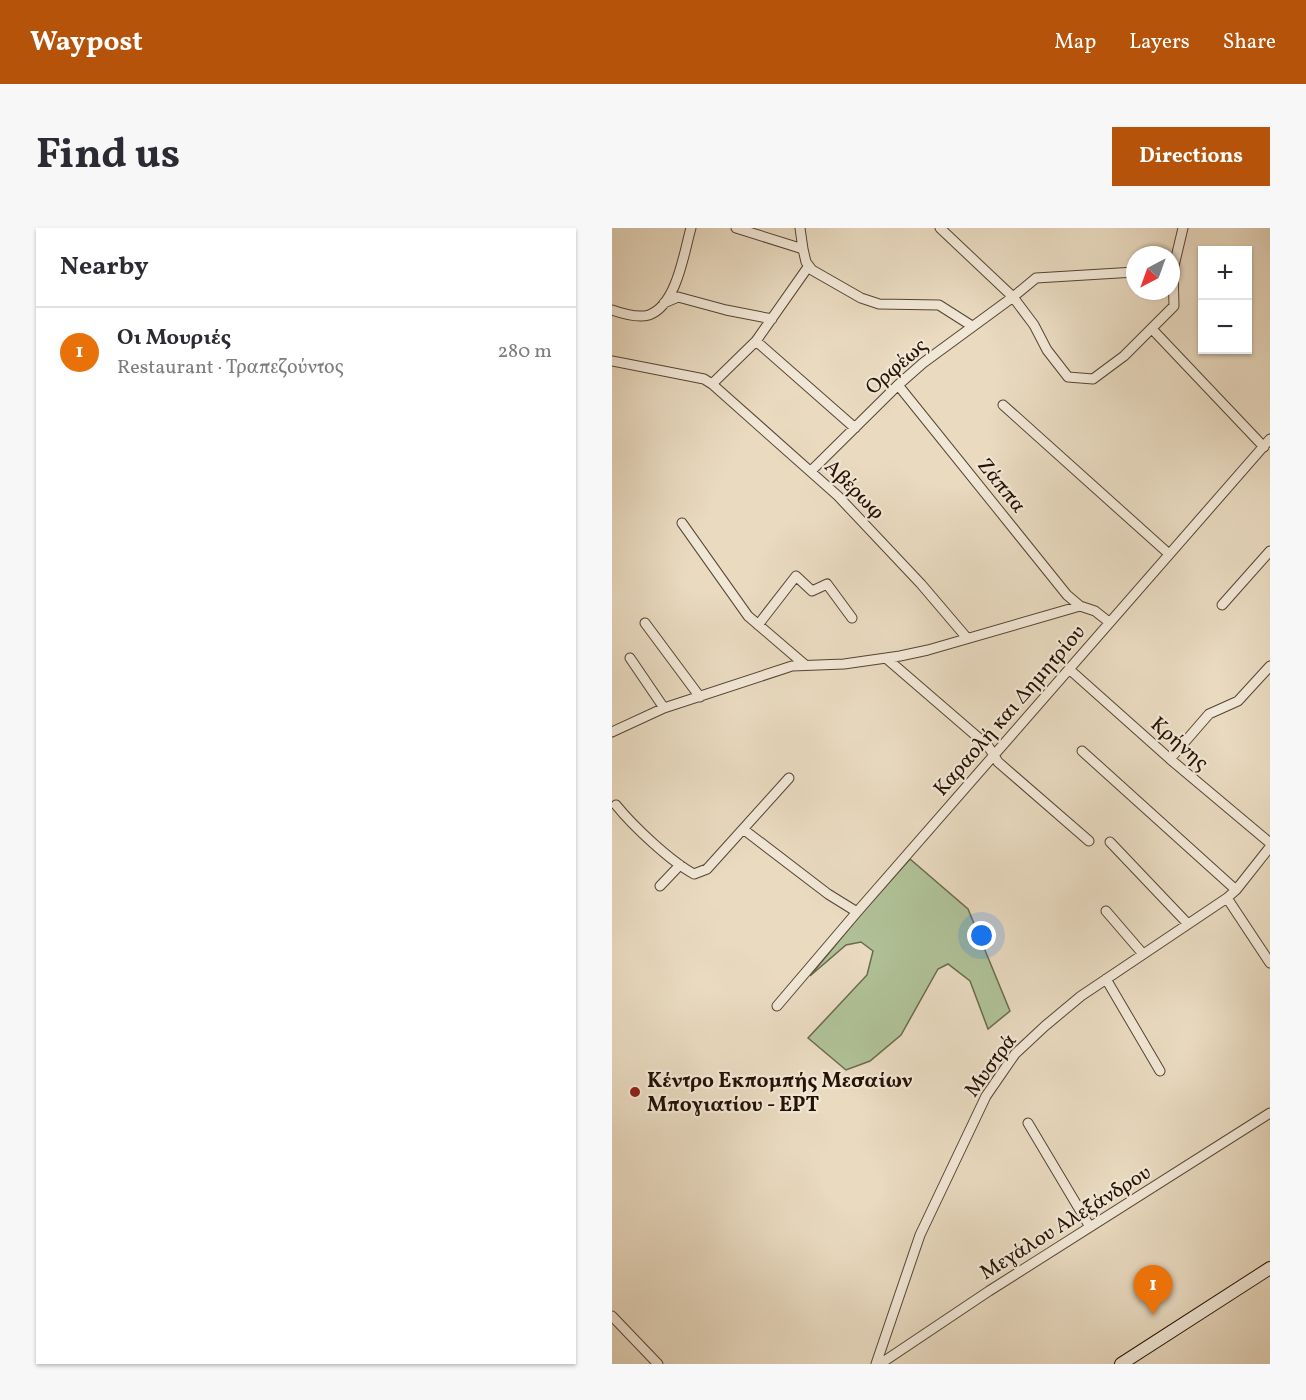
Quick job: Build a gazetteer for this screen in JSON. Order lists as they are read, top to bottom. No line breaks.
{"streets":{"street":["Ορφέως","Ζάππα","Αβέρωφ","Καραολή και Δημητρίου","Κρήνης","Μυστρά","Μεγάλου Αλεξάνδρου"]},"crossings":[["Ορφέως","Ζάππα"],["Ορφέως","Αβέρωφ"],["Ζάππα","Καραολή και Δημητρίου"],["Καραολή και Δημητρίου","Κρήνης"],["Κρήνης","Μυστρά"],["Μυστρά","Μεγάλου Αλεξάνδρου"]],"places":["Κέντρο Εκπομπής Μεσαίων Μπογιατίου - ΕΡΤ"],"north":"bottom left","page":{"header":"Waypost","nav":["Map","Layers","Share"],"title":"Find us","buttons":"Directions","heading":"Nearby","map_buttons":["+","−"],"list":[{"mark":"1","name":"Οι Μουριές","note":"Restaurant · Τραπεζούντος","value":"280 m"}],"pins":"1"}}
